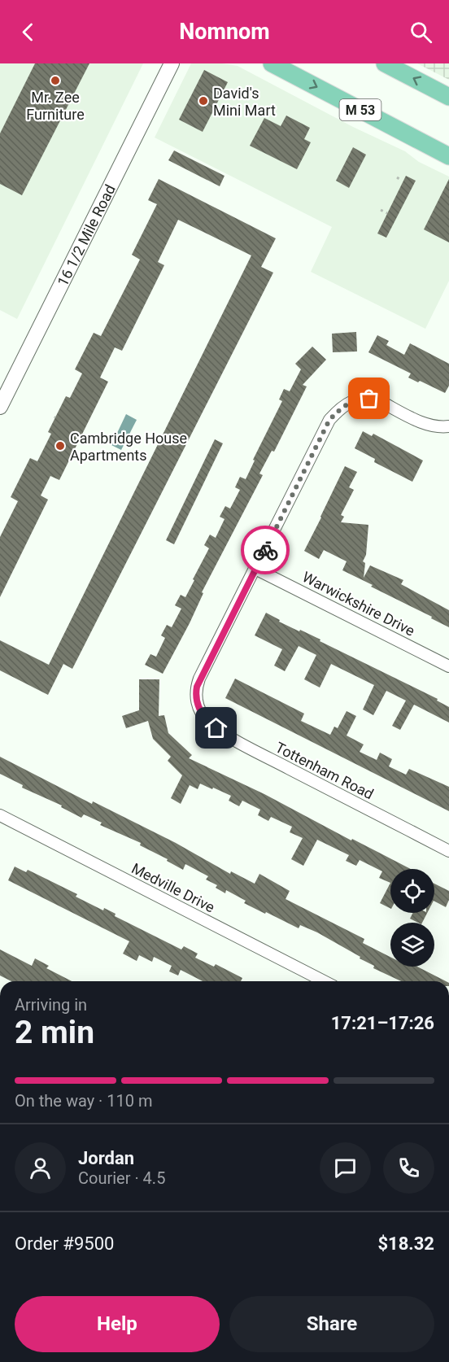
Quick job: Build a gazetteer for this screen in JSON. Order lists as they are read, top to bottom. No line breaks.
{"streets":{"main road":["M 53"],"street":["16 1/2 Mile Road","Warwickshire Drive","Tottenham Road","Medville Drive"]},"crossings":[["Warwickshire Drive","Tottenham Road"]],"places":["Mr. Zee Furniture","David's Mini Mart","Cambridge House Apartments"],"page":{"header":"Nomnom","heading":["2 min","Arriving in","17:21–17:26"],"panel":["Jordan","Courier · 4.5","Order #9500","$18.32"],"bar":"On the way · 110 m","buttons":["Help","Share"]}}
